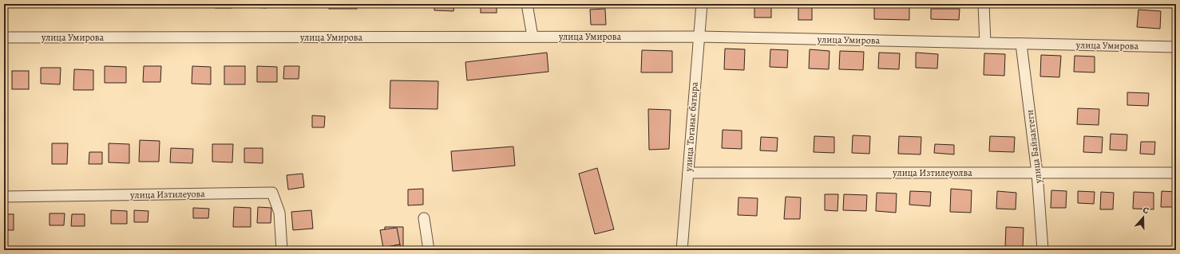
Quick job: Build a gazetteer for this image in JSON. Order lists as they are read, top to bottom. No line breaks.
{"streets":{"street":["улица Умирова","улица Тоганас батыра","улица Байзактеги","улица Изтилеуолва","улица Изтилеуова"]},"crossings":[["улица Умирова","улица Тоганас батыра"],["улица Умирова","улица Байзактеги"],["улица Тоганас батыра","улица Изтилеуолва"],["улица Байзактеги","улица Изтилеуолва"]],"north":"top"}
